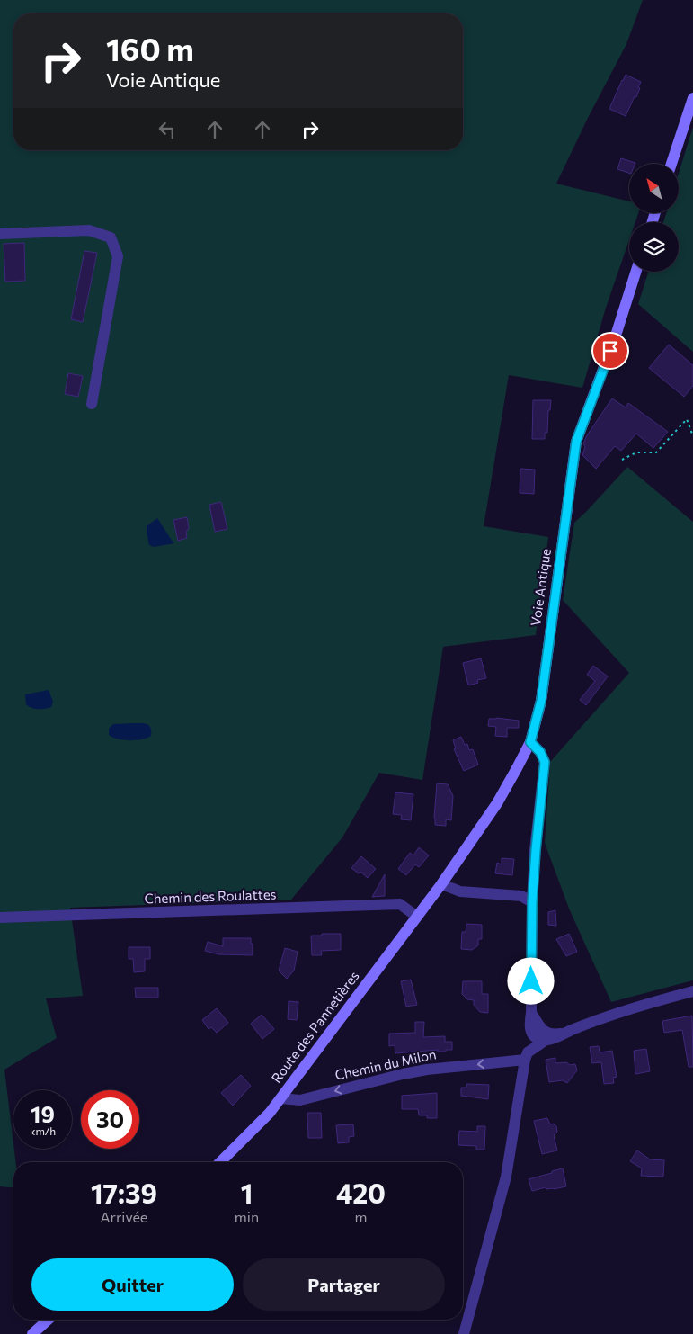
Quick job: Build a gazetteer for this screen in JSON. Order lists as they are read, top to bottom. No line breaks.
{"streets":{"street":["Voie Antique","Chemin des Roulattes","Route des Pannetières","Chemin du Milon"]},"crossings":[["Voie Antique","Route des Pannetières"],["Chemin des Roulattes","Route des Pannetières"],["Route des Pannetières","Chemin du Milon"]],"one_way":["Chemin du Milon"],"north":"top left","page":{"turn":["160 m","Voie Antique"],"speed":"19 km/h","limit":"30","eta":["17:39","Arrivée","1","min","420","m"],"buttons":["Quitter","Partager"]}}
